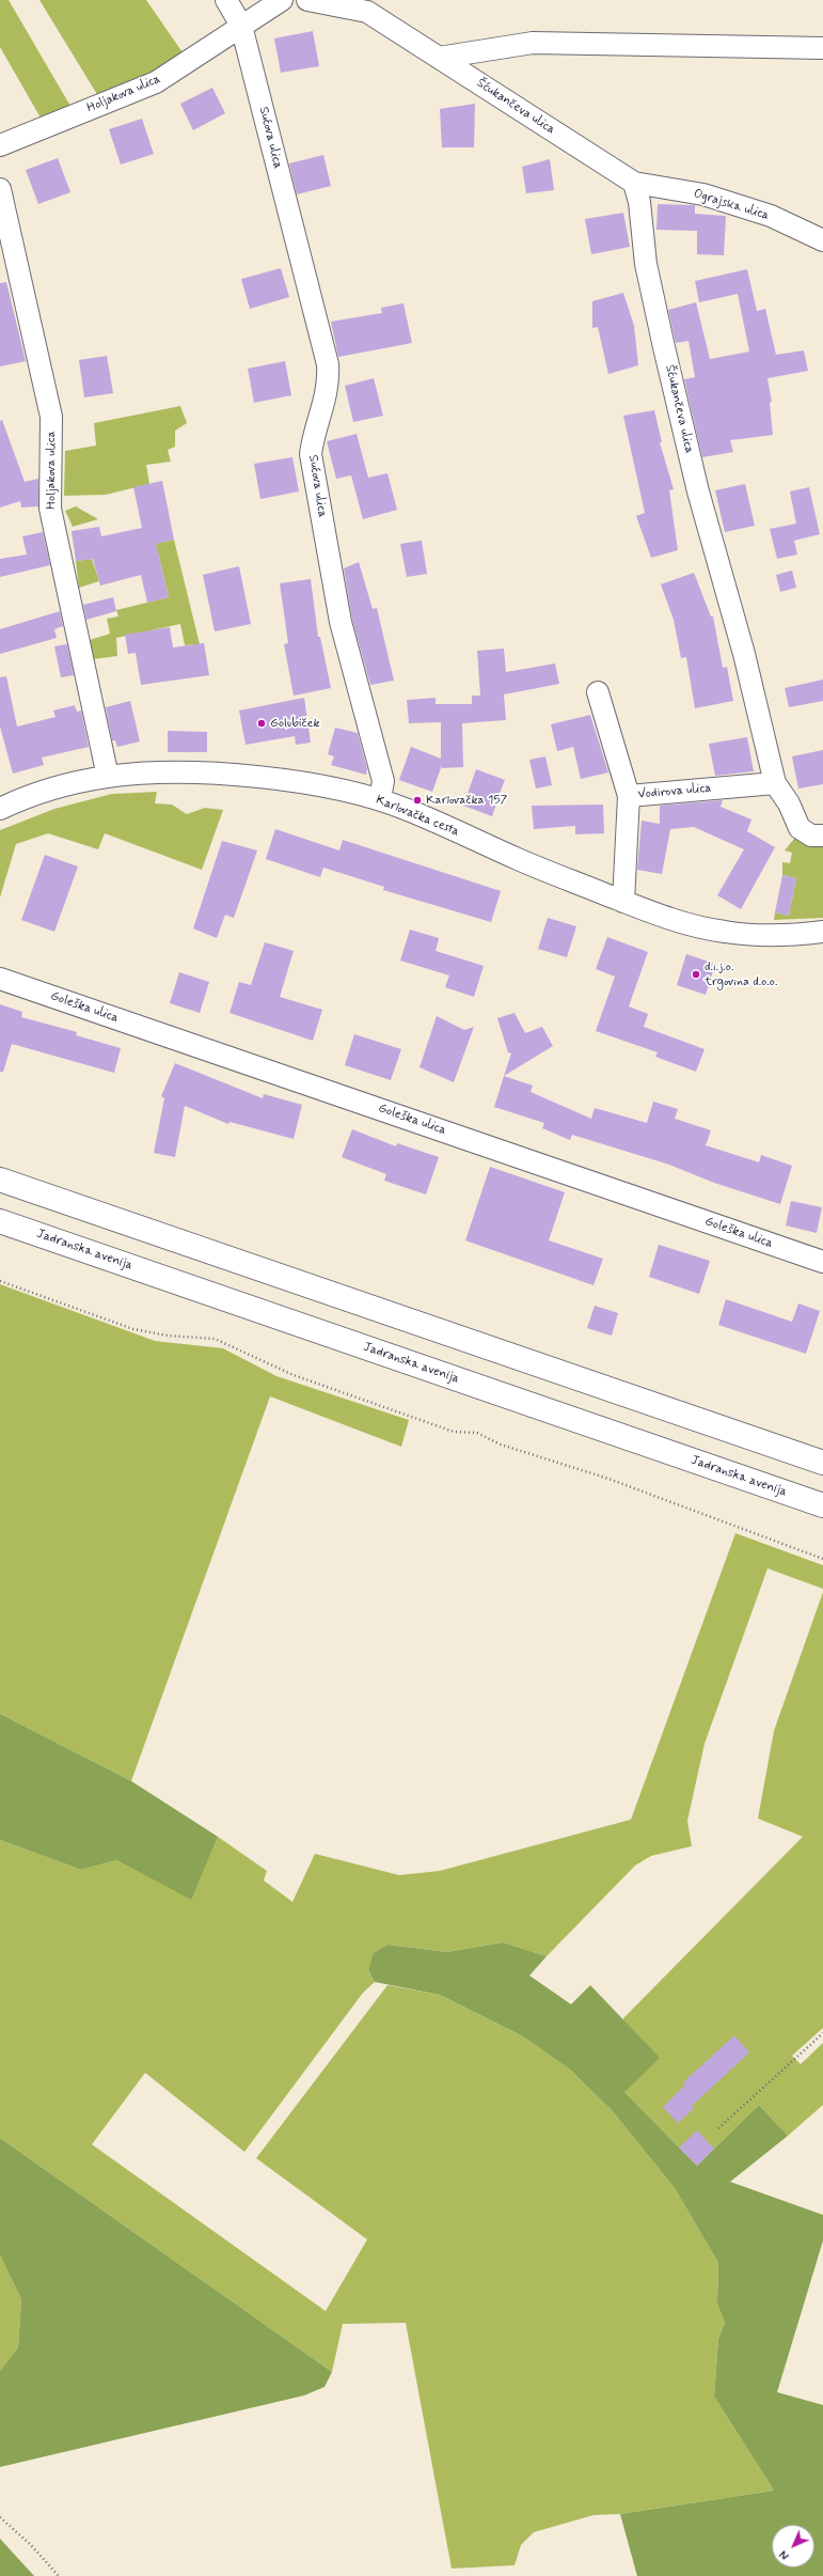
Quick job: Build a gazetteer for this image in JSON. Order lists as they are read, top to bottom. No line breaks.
{"streets":{"main road":["Jadranska avenija"],"street":["Holjakova ulica","Šćukančeva ulica","Sućova ulica","Ograjska ulica","Vodirova ulica","Karlovačka cesta","Goleška ulica"]},"crossings":[["Holjakova ulica","Sućova ulica"],["Holjakova ulica","Karlovačka cesta"],["Šćukančeva ulica","Ograjska ulica"],["Šćukančeva ulica","Vodirova ulica"],["Sućova ulica","Karlovačka cesta"],["Vodirova ulica","Karlovačka cesta"]],"places":["Golubiček","Karlovačka 157","d.i.j.o. trgovina d.o.o."],"north":"bottom left"}
